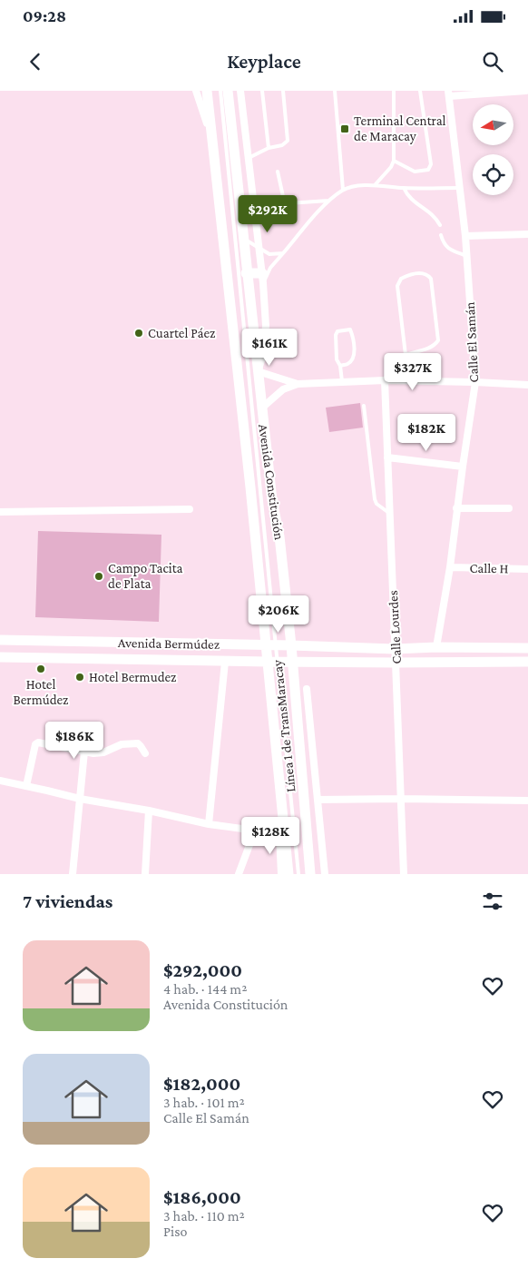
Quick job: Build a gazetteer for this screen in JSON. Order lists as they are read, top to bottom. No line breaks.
{"streets":{"street":["Calle El Samán","Avenida Constitución","Calle H","Calle Lourdes","Avenida Bermúdez"],"lane":["Línea 1 de TransMaracay"]},"crossings":[["Calle El Samán","Calle H"],["Calle El Samán","Avenida Bermúdez"],["Avenida Constitución","Avenida Bermúdez"],["Avenida Constitución","Línea 1 de TransMaracay"],["Calle Lourdes","Avenida Bermúdez"],["Avenida Bermúdez","Línea 1 de TransMaracay"]],"places":{"transit":["Terminal Central de Maracay"],"other":["Cuartel Páez","Campo Tacita de Plata","Hotel Bermúdez","Hotel Bermudez"]},"north":"left","page":{"status":"09:28","header":"Keyplace","price":["$292K","$161K","$327K","$182K","$206K","$186K","$128K"],"heading":"7 viviendas","list":[{"name":"$292,000","note":"4 hab. · 144 m² · Avenida Constitución"},{"name":"$182,000","note":"3 hab. · 101 m² · Calle El Samán"},{"name":"$186,000","note":"3 hab. · 110 m² · Piso"}]}}
